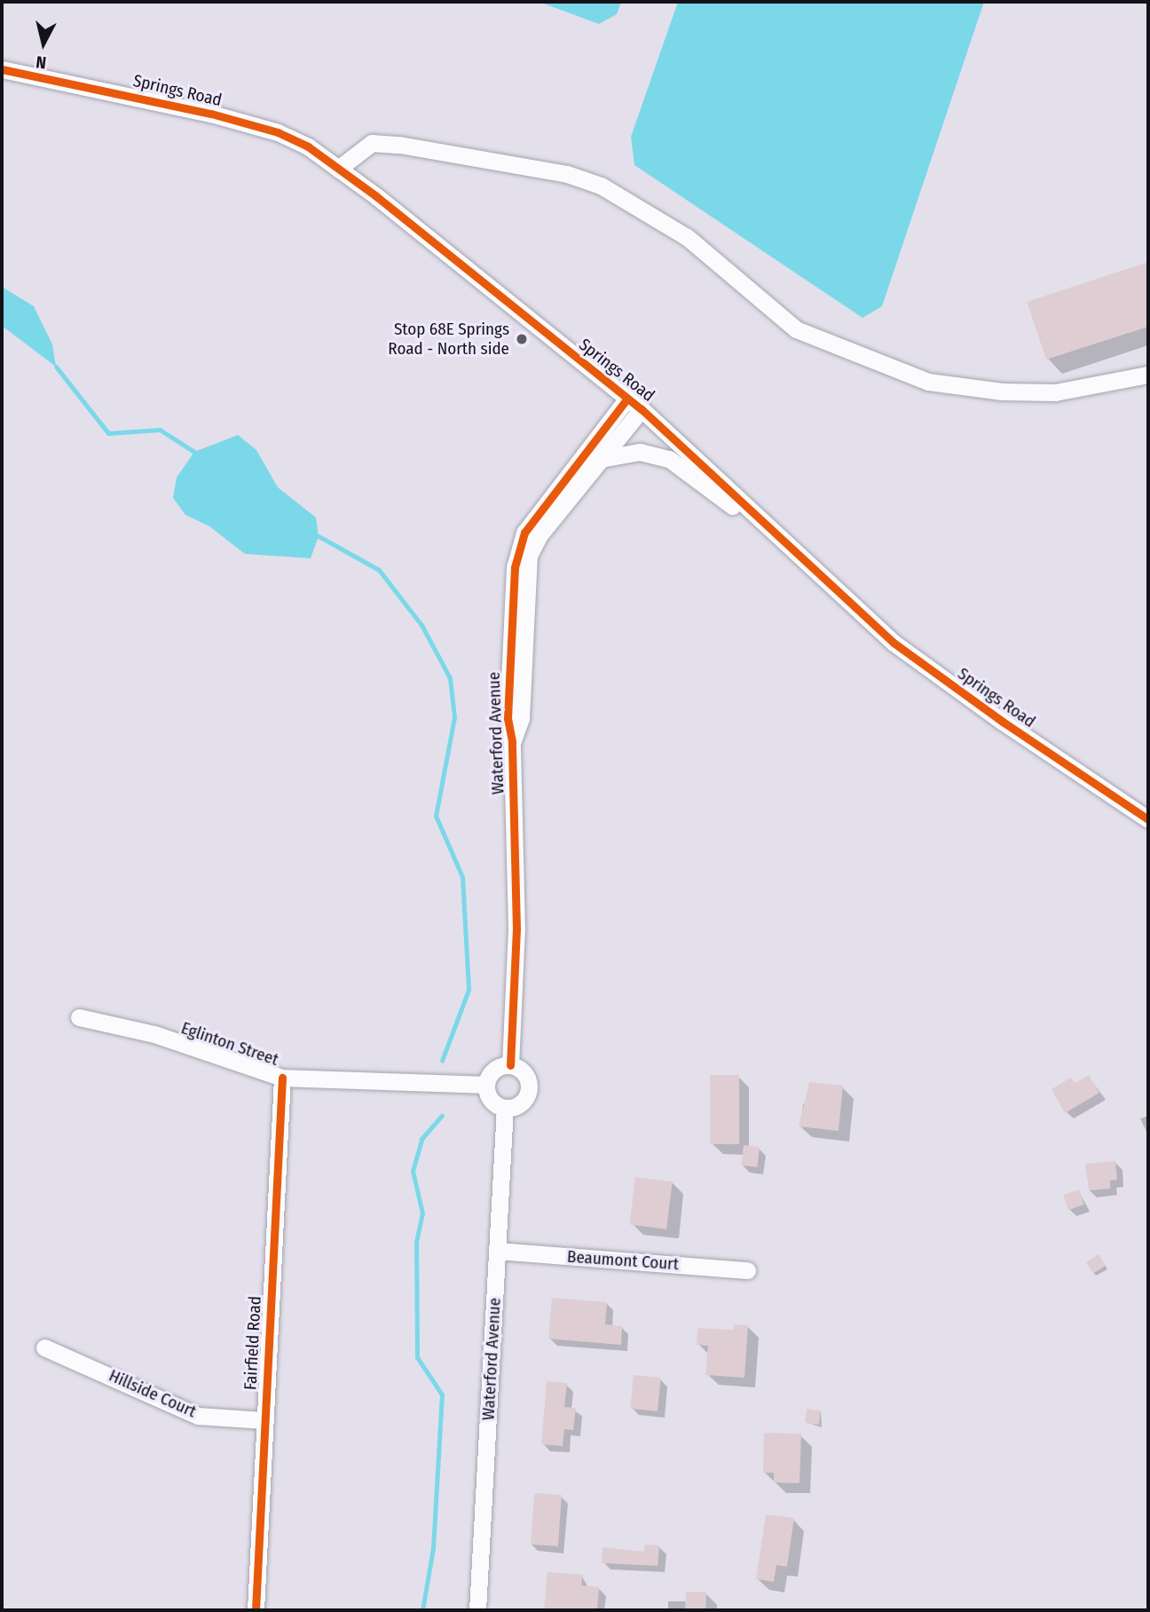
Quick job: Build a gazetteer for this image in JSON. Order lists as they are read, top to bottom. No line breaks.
{"streets":{"street":["Springs Road","Waterford Avenue","Eglinton Street","Beaumont Court","Fairfield Road","Hillside Court"]},"crossings":[["Springs Road","Waterford Avenue"],["Waterford Avenue","Eglinton Street"],["Waterford Avenue","Beaumont Court"],["Eglinton Street","Fairfield Road"],["Fairfield Road","Hillside Court"]],"places":["Stop 68E Springs Road - North side"],"north":"bottom"}
